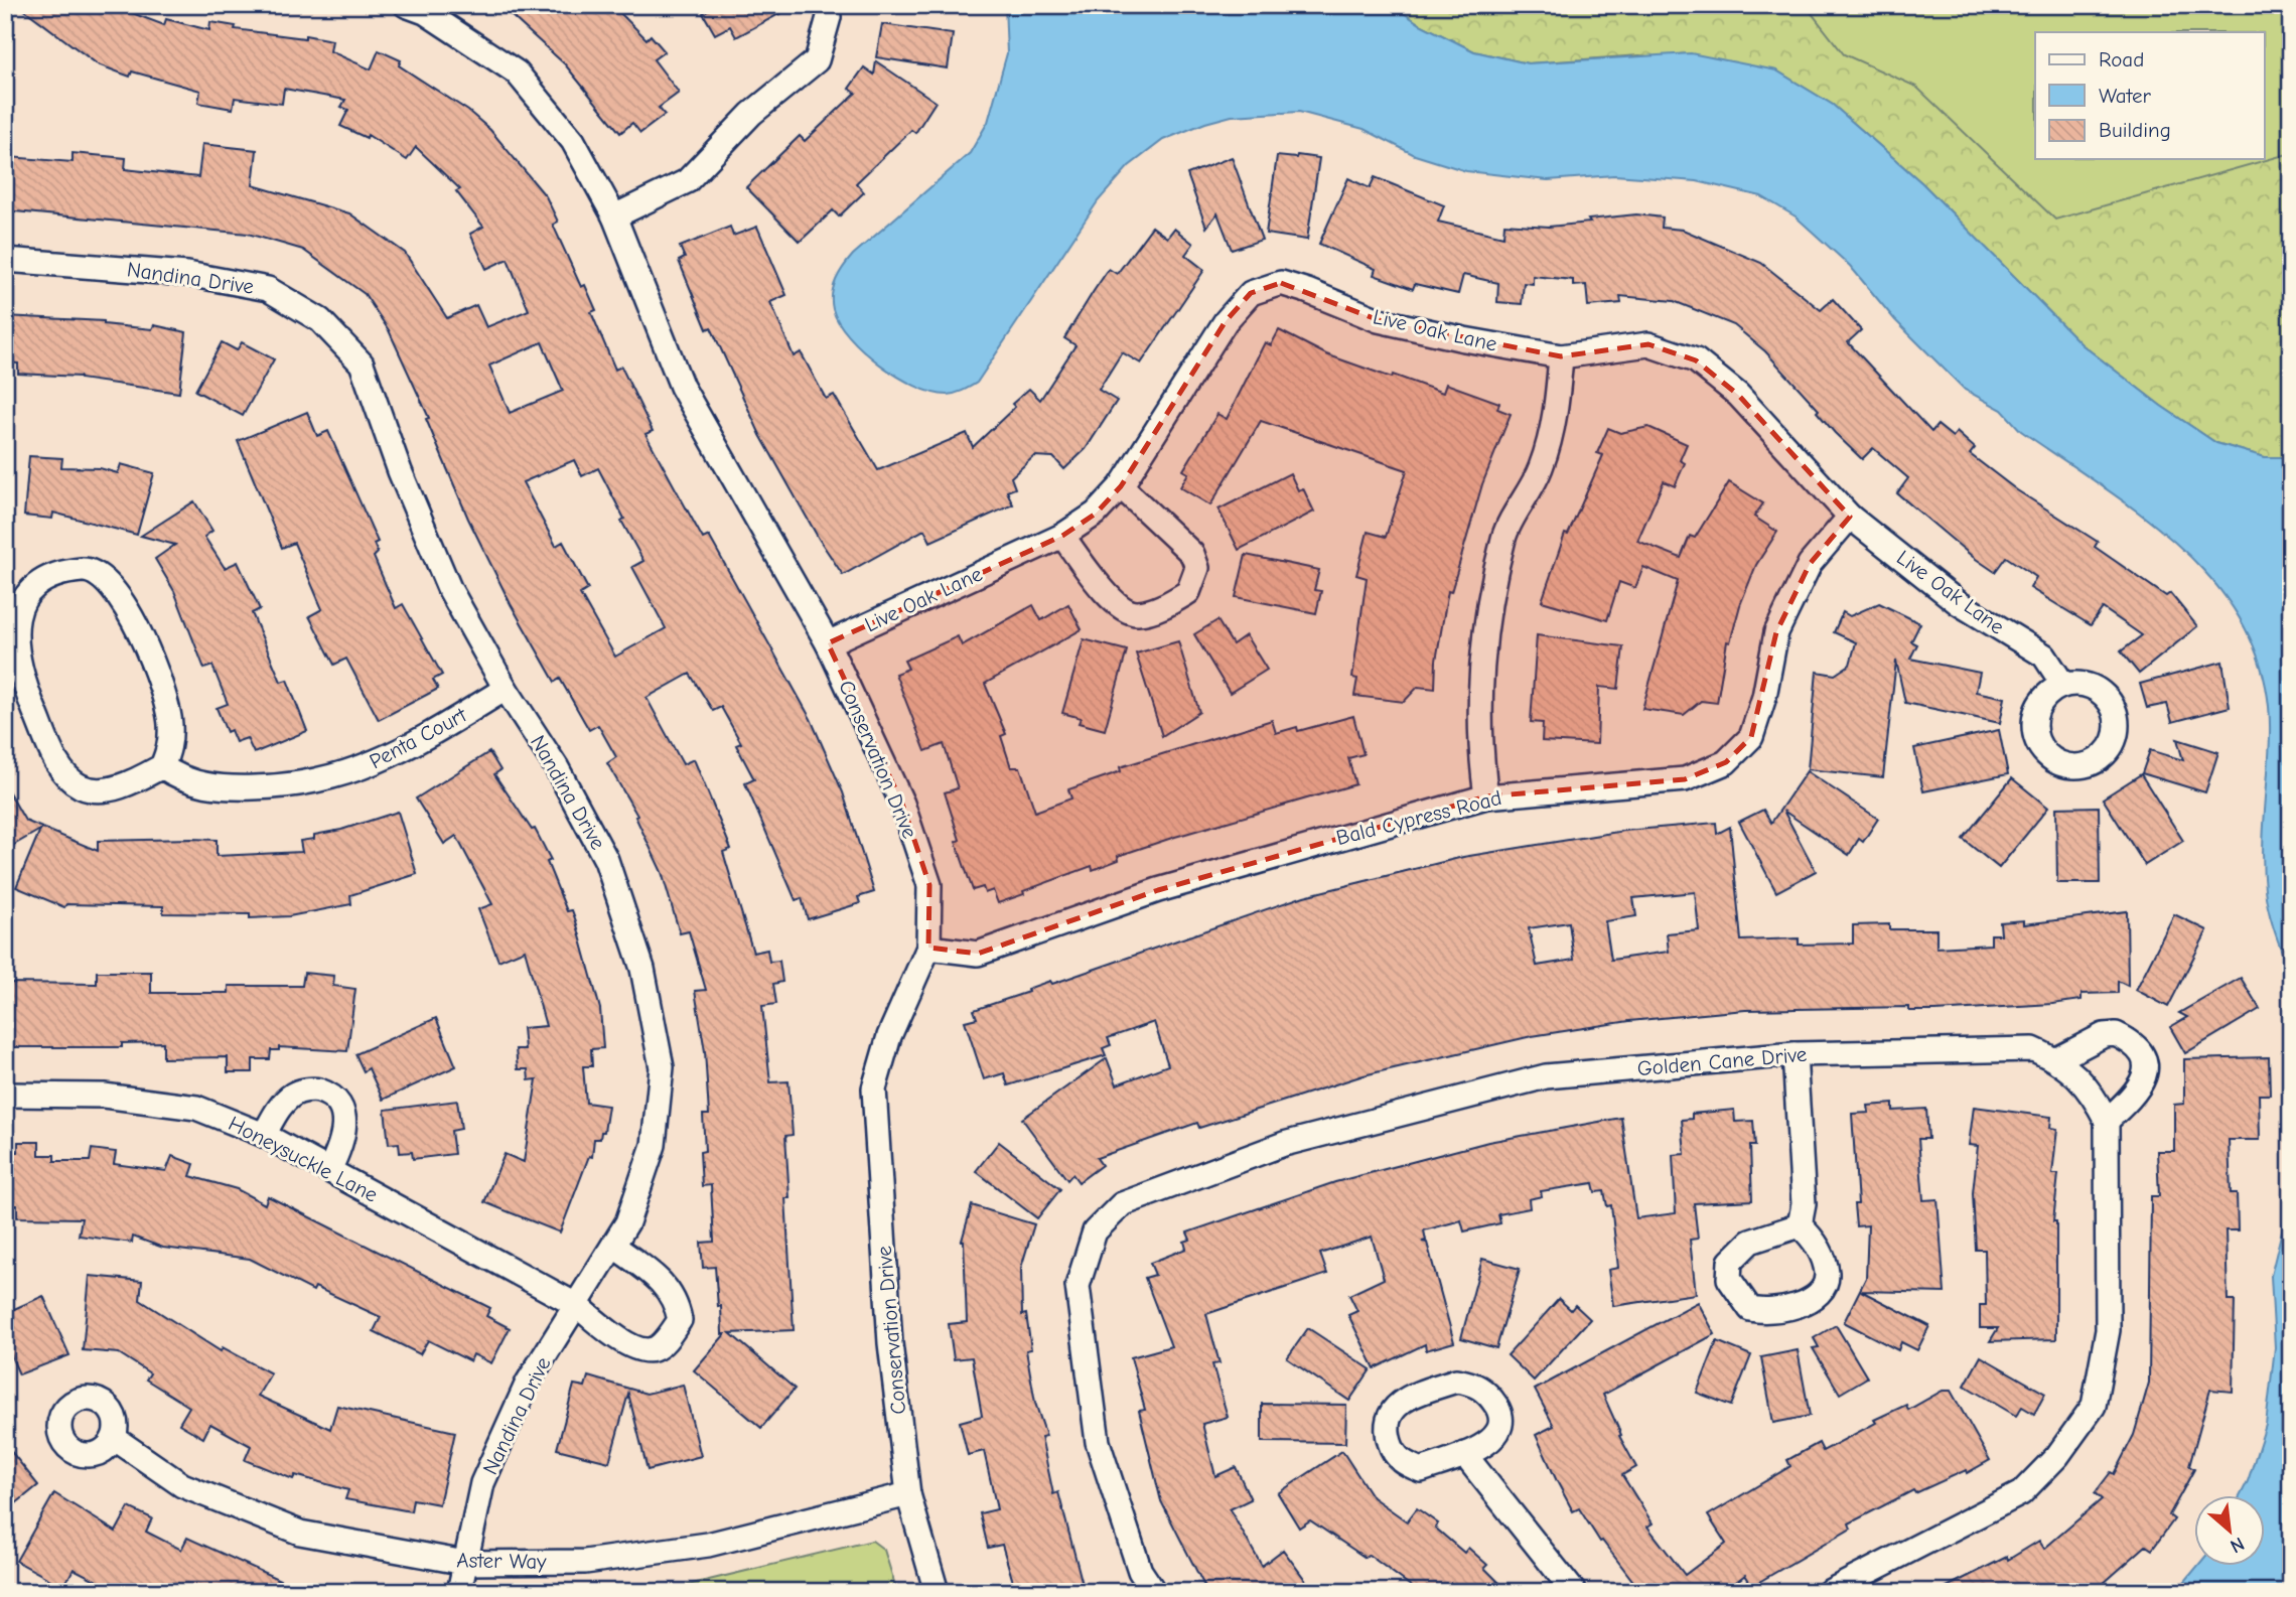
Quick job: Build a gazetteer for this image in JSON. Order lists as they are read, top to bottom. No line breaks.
{"streets":{"street":["Nandina Drive","Live Oak Lane","Penta Court","Conservation Drive","Bald Cypress Road","Golden Cane Drive","Honeysuckle Lane","Aster Way"]},"crossings":[["Nandina Drive","Penta Court"],["Nandina Drive","Honeysuckle Lane"],["Nandina Drive","Aster Way"],["Live Oak Lane","Conservation Drive"],["Live Oak Lane","Bald Cypress Road"],["Conservation Drive","Bald Cypress Road"],["Conservation Drive","Aster Way"]],"legend":["Road","Water","Building"],"north":"bottom right"}
